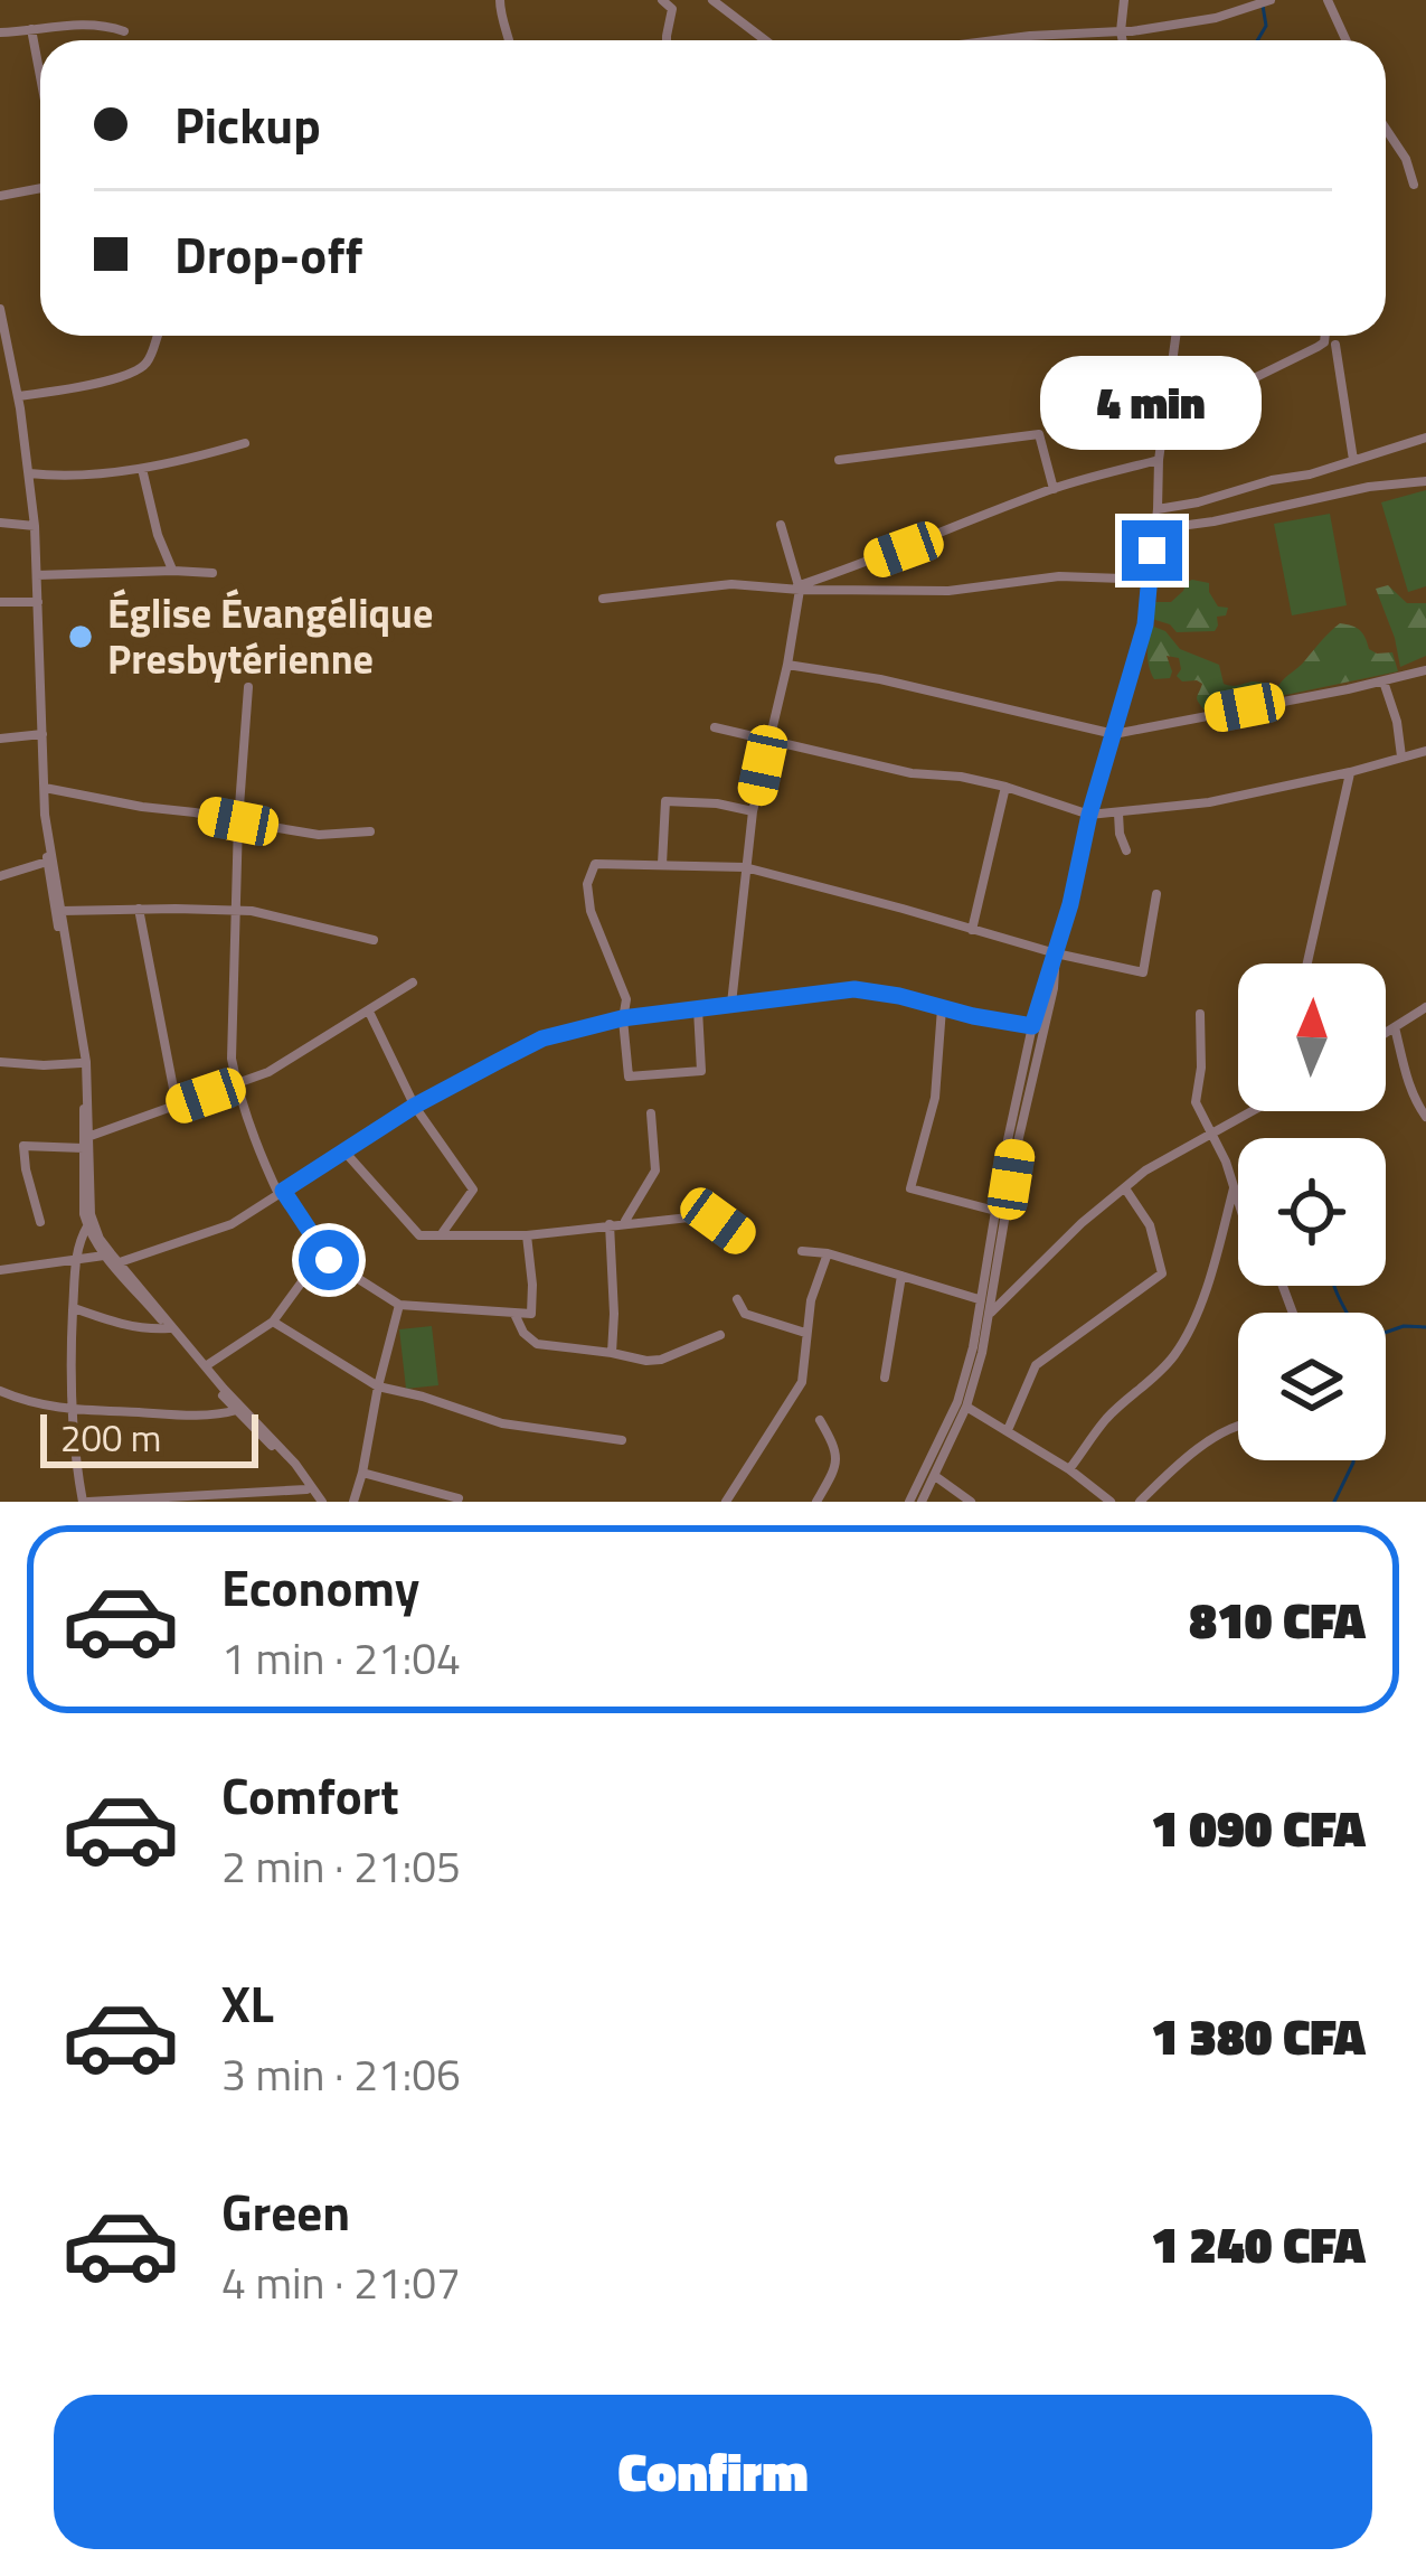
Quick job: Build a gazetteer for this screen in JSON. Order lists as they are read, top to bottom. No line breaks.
{"places":["Église Évangélique Presbytérienne"],"scale_bar":"200 m","north":"top","page":{"banner":["Pickup","Drop-off"],"bubble":"4 min","scale":"200 m","list":[{"name":"Economy","note":"1 min · 21:04","value":"810 CFA"},{"name":"Comfort","note":"2 min · 21:05","value":"1 090 CFA"},{"name":"XL","note":"3 min · 21:06","value":"1 380 CFA"},{"name":"Green","note":"4 min · 21:07","value":"1 240 CFA"}],"buttons":"Confirm"}}
